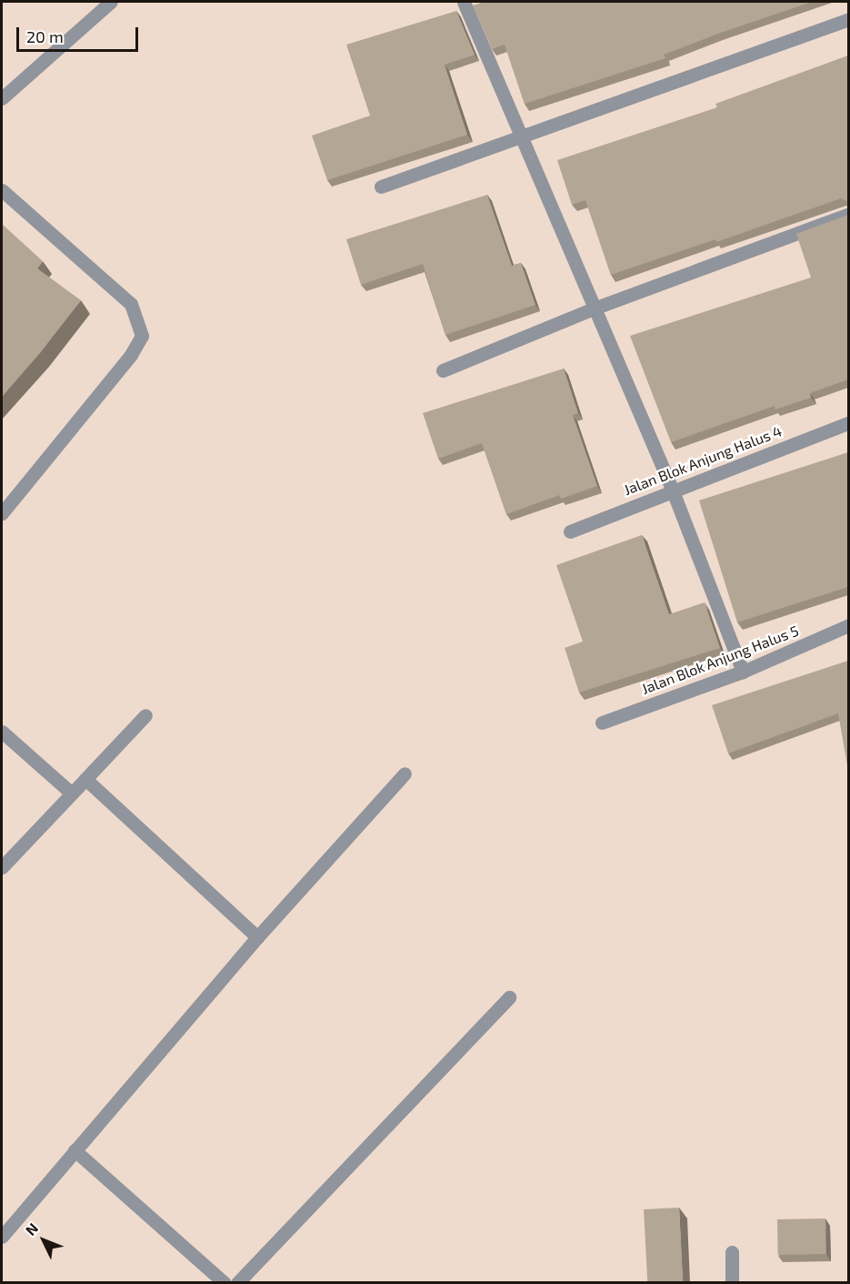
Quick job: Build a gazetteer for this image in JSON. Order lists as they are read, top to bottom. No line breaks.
{"streets":{"street":["Jalan Blok Anjung Halus 4","Jalan Blok Anjung Halus 5"]},"scale_bar":"20 m","north":"top left"}
